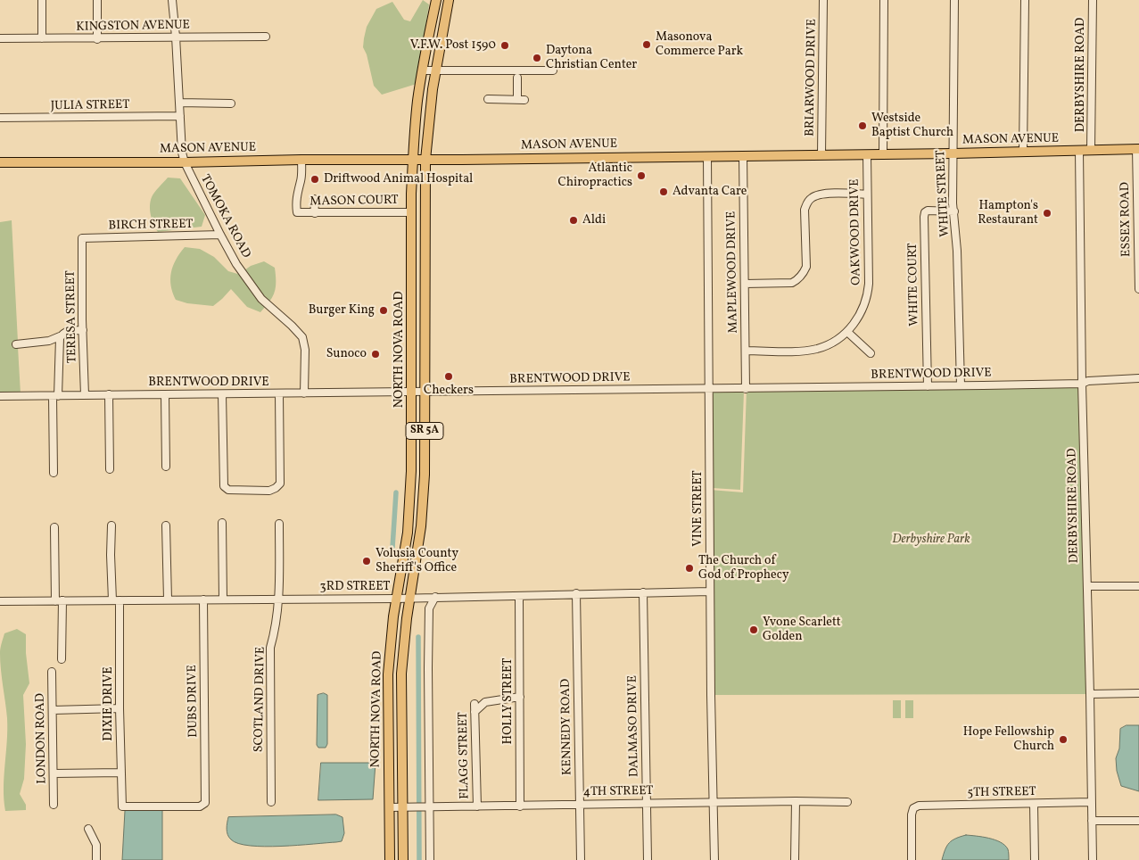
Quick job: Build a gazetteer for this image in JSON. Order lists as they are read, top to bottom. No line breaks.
{"streets":{"main road":["MASON AVENUE","NORTH NOVA ROAD","SR 5A"],"street":["KINGSTON AVENUE","DERBYSHIRE ROAD","BRIARWOOD DRIVE","JULIA STREET","WHITE STREET","MASON COURT","TOMOKA ROAD","ESSEX ROAD","BIRCH STREET","OAKWOOD DRIVE","MAPLEWOOD DRIVE","WHITE COURT","TERESA STREET","BRENTWOOD DRIVE","VINE STREET","3RD STREET","SCOTLAND DRIVE","DUBS DRIVE","HOLLY STREET","DIXIE DRIVE","DALMASO DRIVE","KENNEDY ROAD","LONDON ROAD","FLAGG STREET","4TH STREET","5TH STREET"]},"crossings":[["KINGSTON AVENUE","TOMOKA ROAD"],["DERBYSHIRE ROAD","MASON AVENUE"],["DERBYSHIRE ROAD","BRENTWOOD DRIVE"],["DERBYSHIRE ROAD","5TH STREET"],["BRIARWOOD DRIVE","MASON AVENUE"],["JULIA STREET","TOMOKA ROAD"],["MASON AVENUE","WHITE STREET"],["MASON AVENUE","MASON COURT"],["MASON AVENUE","TOMOKA ROAD"],["MASON AVENUE","ESSEX ROAD"],["MASON AVENUE","OAKWOOD DRIVE"],["MASON AVENUE","MAPLEWOOD DRIVE"],["MASON AVENUE","NORTH NOVA ROAD"],["MASON AVENUE","VINE STREET"],["WHITE STREET","WHITE COURT"],["WHITE STREET","BRENTWOOD DRIVE"],["MASON COURT","NORTH NOVA ROAD"],["TOMOKA ROAD","BIRCH STREET"],["TOMOKA ROAD","BRENTWOOD DRIVE"],["BIRCH STREET","TERESA STREET"],["OAKWOOD DRIVE","MAPLEWOOD DRIVE"],["MAPLEWOOD DRIVE","BRENTWOOD DRIVE"],["WHITE COURT","BRENTWOOD DRIVE"],["TERESA STREET","BRENTWOOD DRIVE"],["NORTH NOVA ROAD","BRENTWOOD DRIVE"],["NORTH NOVA ROAD","3RD STREET"],["NORTH NOVA ROAD","4TH STREET"],["BRENTWOOD DRIVE","VINE STREET"],["VINE STREET","3RD STREET"],["VINE STREET","4TH STREET"],["3RD STREET","SCOTLAND DRIVE"],["3RD STREET","DUBS DRIVE"],["3RD STREET","HOLLY STREET"],["3RD STREET","DIXIE DRIVE"],["3RD STREET","DALMASO DRIVE"],["3RD STREET","KENNEDY ROAD"],["DUBS DRIVE","DIXIE DRIVE"],["HOLLY STREET","4TH STREET"],["DALMASO DRIVE","4TH STREET"],["KENNEDY ROAD","4TH STREET"],["FLAGG STREET","4TH STREET"]],"parks":["Derbyshire Park"],"places":["Masonova Commerce Park","V.F.W. Post 1590","Daytona Christian Center","Westside Baptist Church","Atlantic Chiropractics","Driftwood Animal Hospital","Advanta Care","Hampton's Restaurant","Aldi","Burger King","Sunoco","Checkers","Volusia County Sheriff's Office","The Church of God of Prophecy","Yvone Scarlett Golden","Hope Fellowship Church"]}
